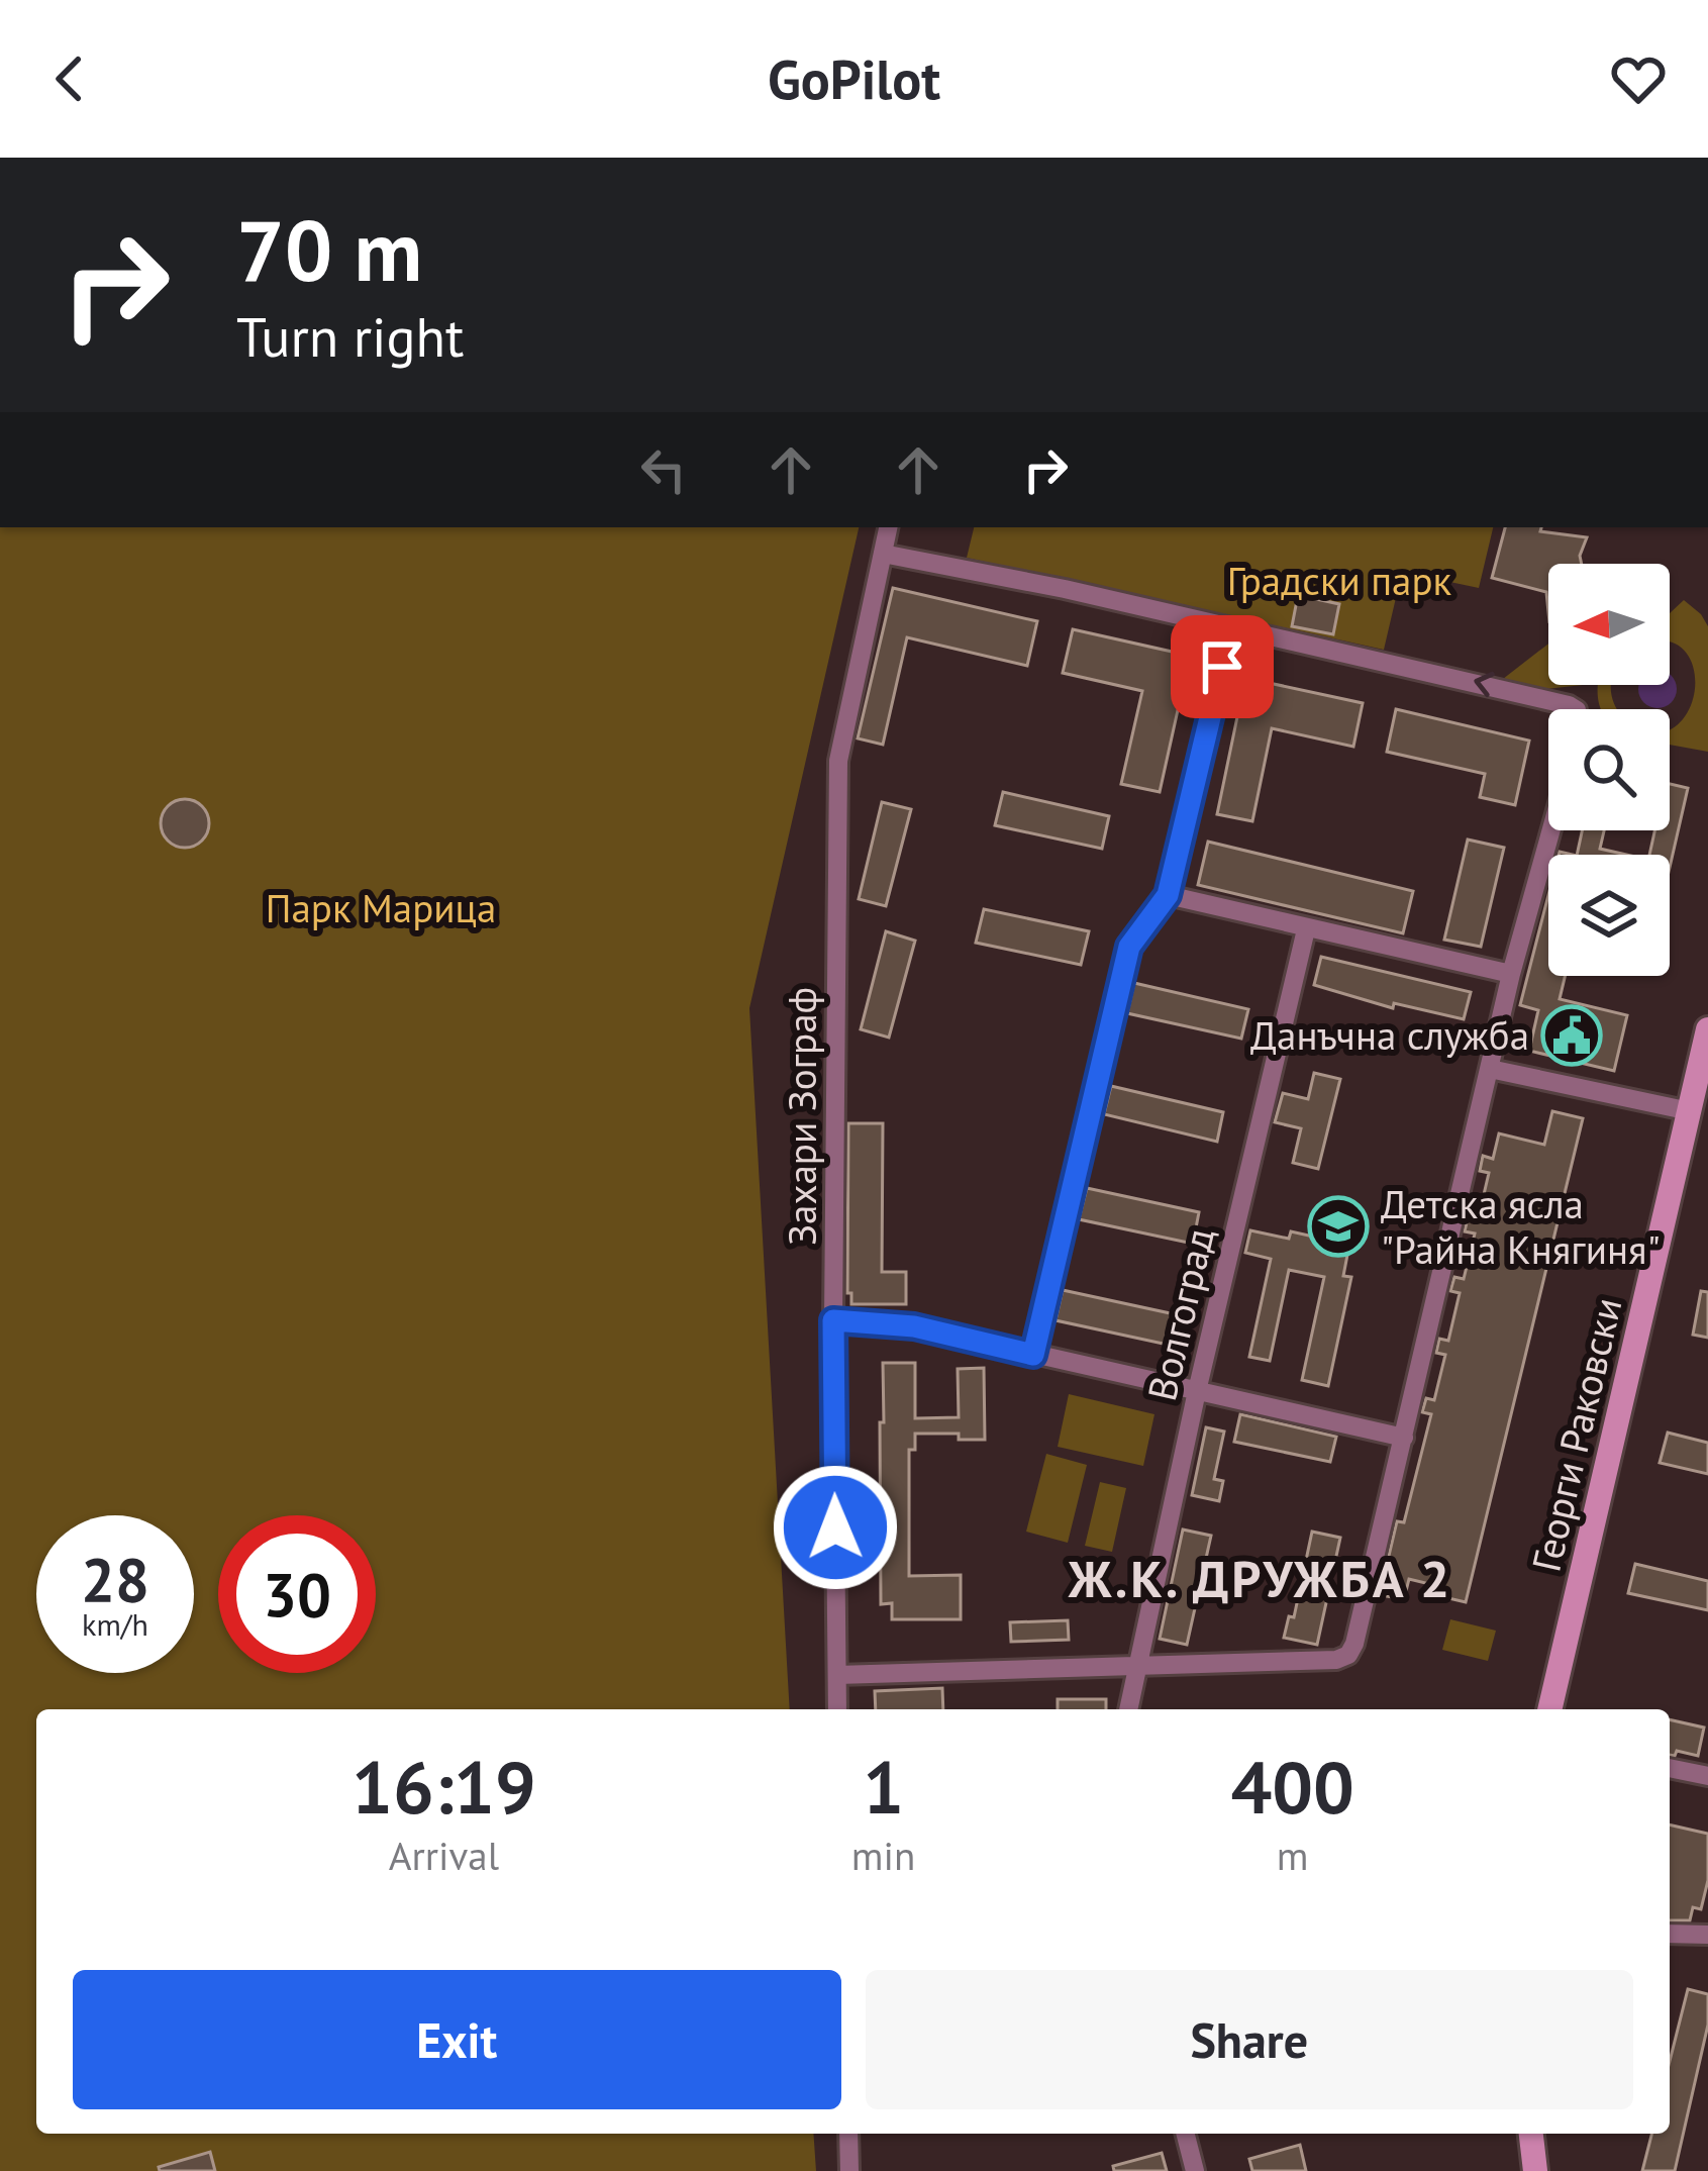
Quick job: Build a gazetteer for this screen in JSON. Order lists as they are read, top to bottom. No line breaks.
{"streets":{"street":["Захари Зограф","Волгоград","Георги Раковски"]},"districts":["Ж.К. ДРУЖБА 2"],"parks":["Градски парк","Парк Марица"],"places":{"public building":["Данъчна служба"],"school or university":["Детска ясла \"Райна Княгиня\""]},"north":"left","page":{"header":"GoPilot","turn":["70 m","Turn right"],"speed":"28 km/h","limit":"30","eta":["16:19","Arrival","1","min","400","m"],"buttons":["Exit","Share"]}}
